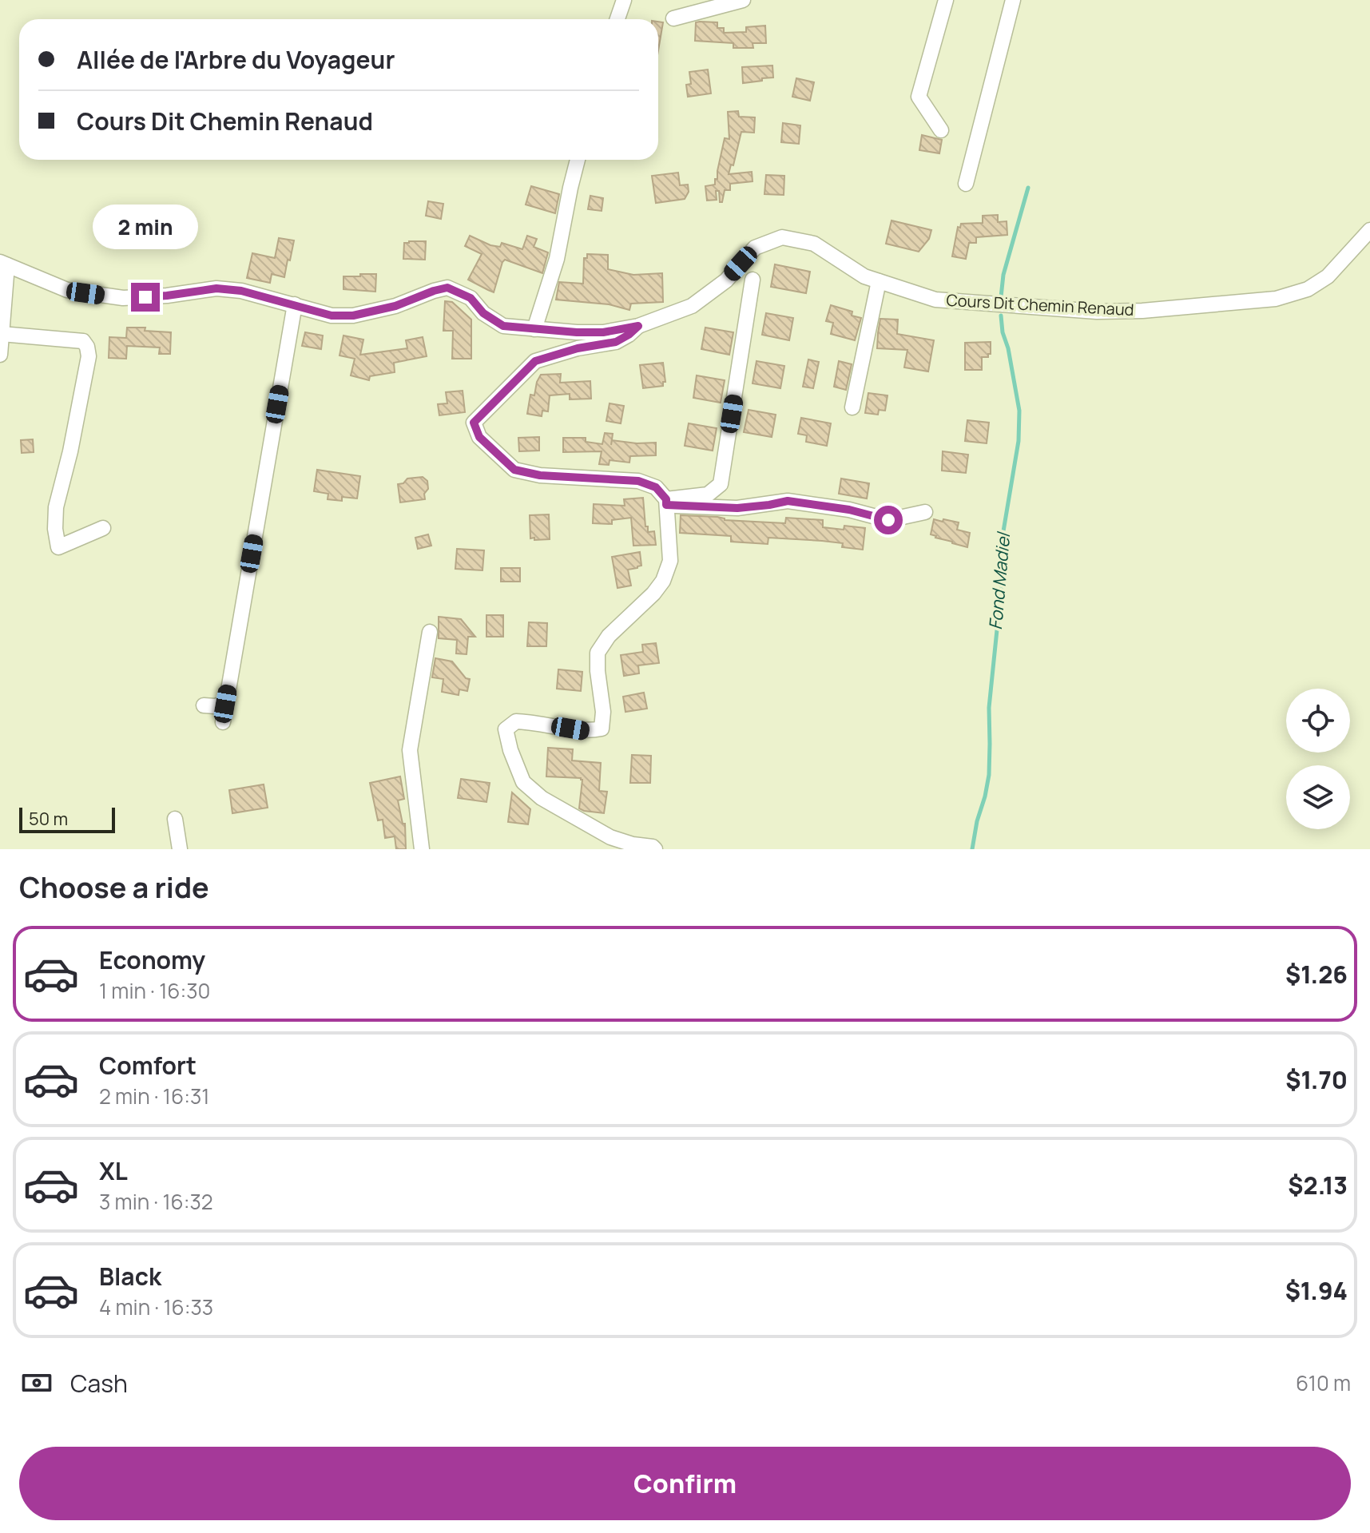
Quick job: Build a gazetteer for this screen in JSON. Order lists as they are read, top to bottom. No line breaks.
{"streets":{"street":["Cours Dit Chemin Renaud"]},"water":["Fond Madiel"],"scale_bar":"50 m","page":{"banner":["Allée de l'Arbre du Voyageur","Cours Dit Chemin Renaud"],"bubble":"2 min","scale":"50 m","heading":"Choose a ride","list":[{"name":"Economy","note":"1 min · 16:30","value":"$1.26"},{"name":"Comfort","note":"2 min · 16:31","value":"$1.70"},{"name":"XL","note":"3 min · 16:32","value":"$2.13"},{"name":"Black","note":"4 min · 16:33","value":"$1.94"}],"pay":["Cash","610 m"],"buttons":"Confirm"}}
